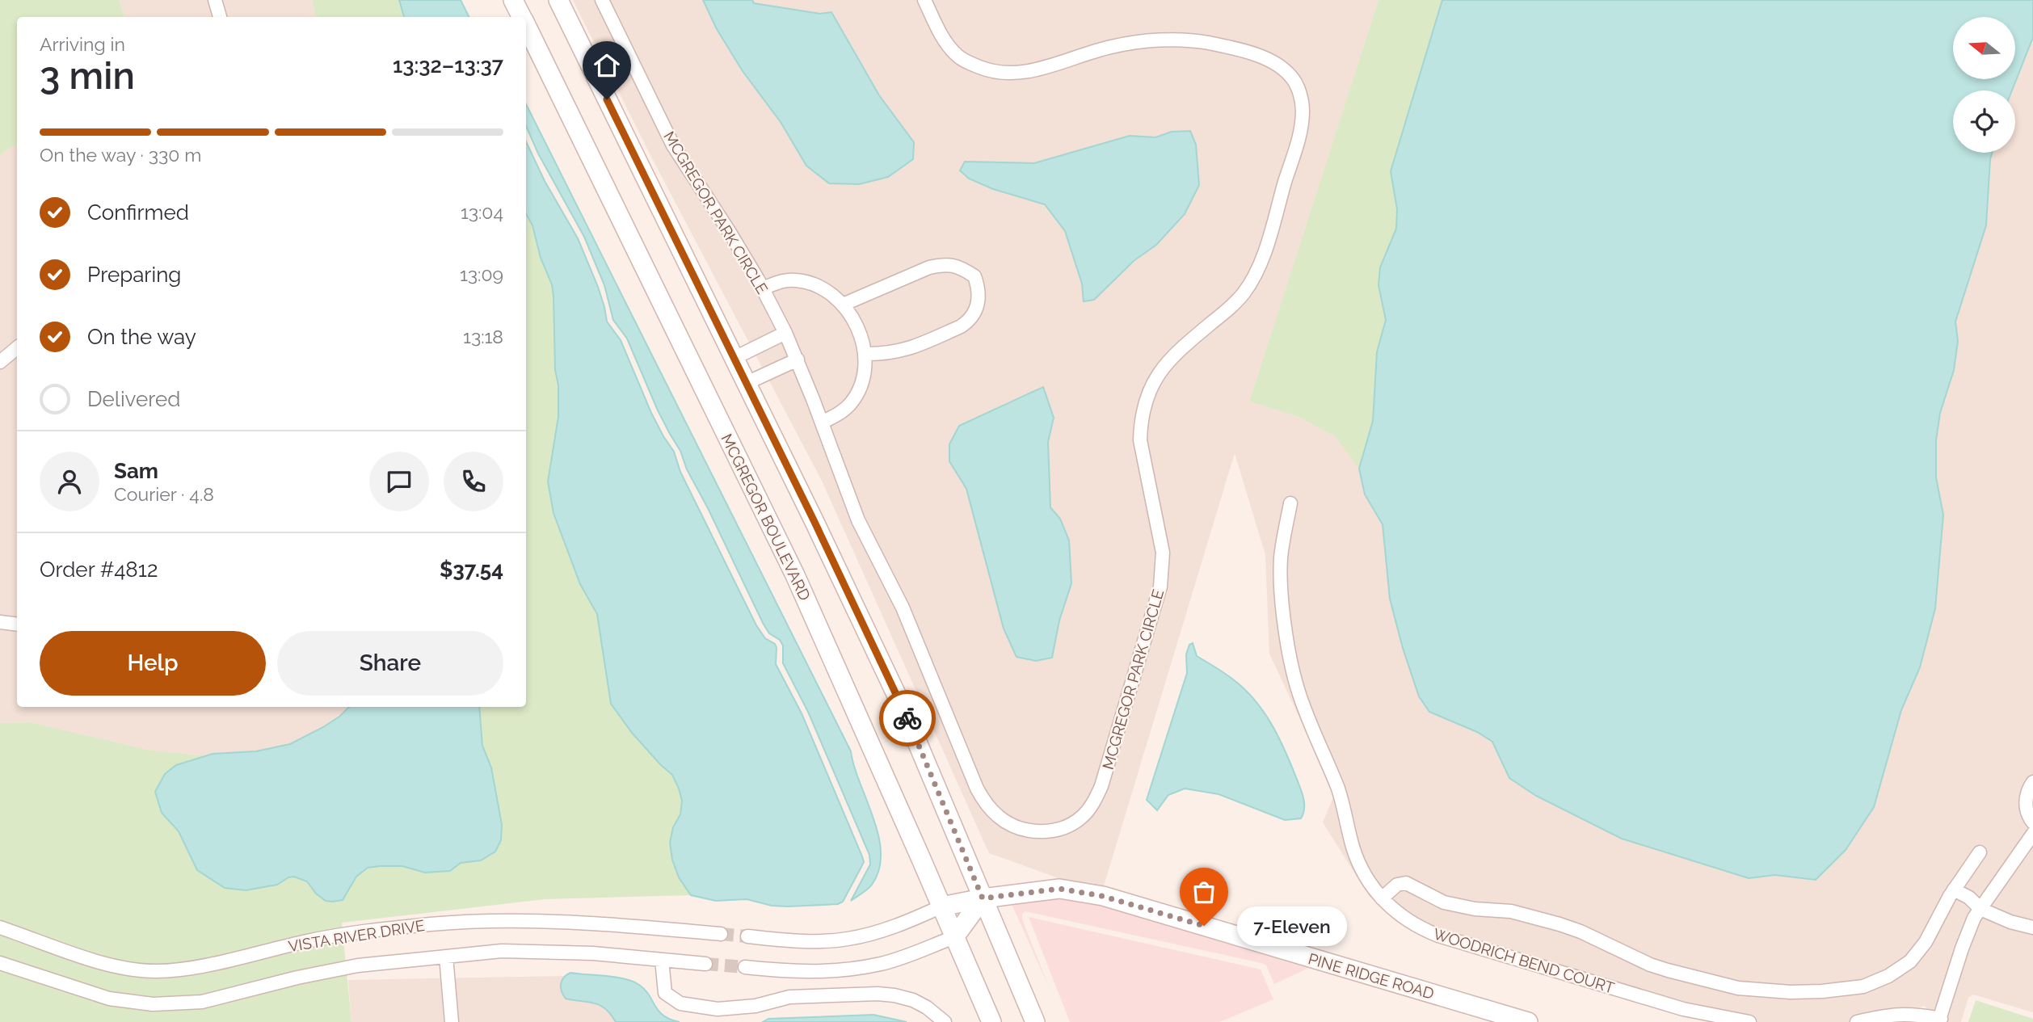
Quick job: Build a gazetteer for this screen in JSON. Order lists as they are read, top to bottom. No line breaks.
{"streets":{"main road":["MCGREGOR BOULEVARD","PINE RIDGE ROAD"],"street":["MCGREGOR PARK CIRCLE","VISTA RIVER DRIVE","WOODRICH BEND COURT"]},"crossings":[["MCGREGOR BOULEVARD","PINE RIDGE ROAD"]],"places":["7-Eleven"],"north":"left","page":{"heading":["3 min","Arriving in","13:32–13:37"],"panel":["Sam","Courier · 4.8","Order #4812","$37.54"],"bar":"On the way · 330 m","list":[["Confirmed","13:04"],["Preparing","13:09"],["On the way","13:18"],"Delivered"],"buttons":["Help","Share"],"bubble":"7-Eleven"}}
